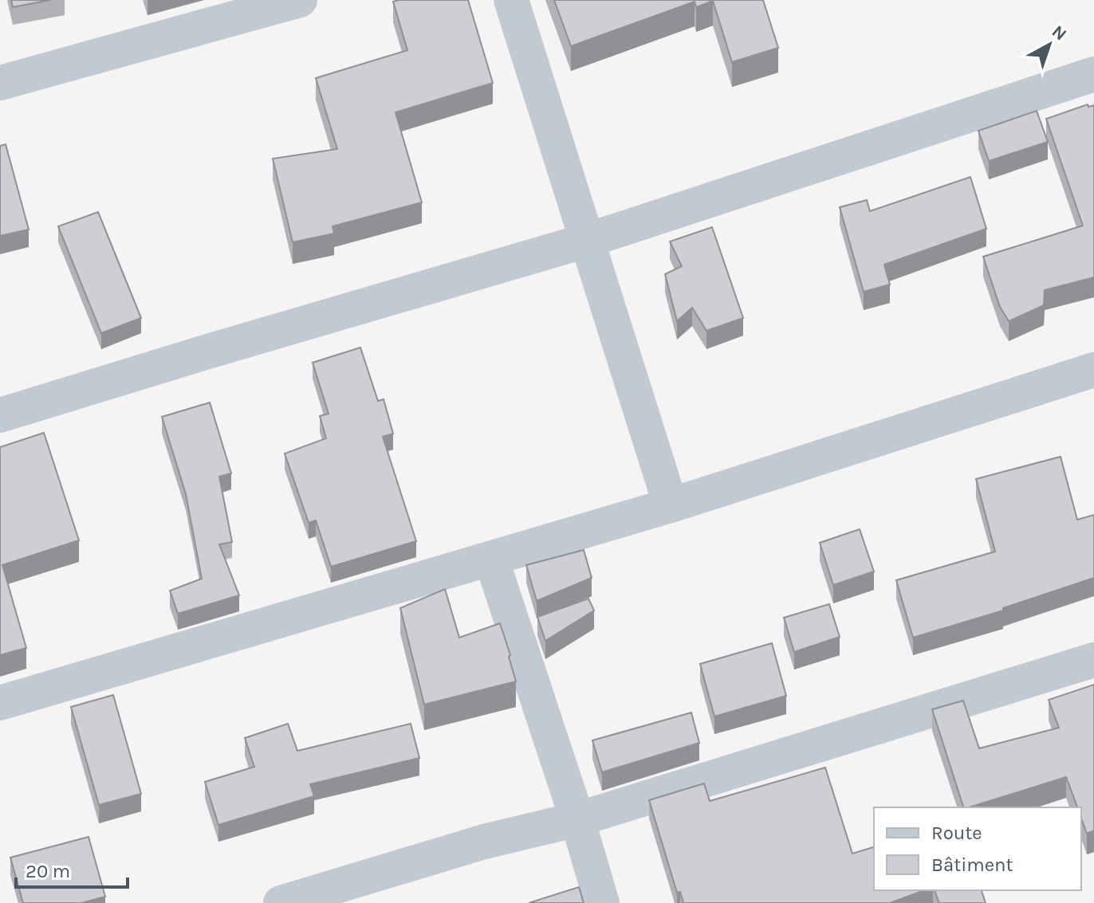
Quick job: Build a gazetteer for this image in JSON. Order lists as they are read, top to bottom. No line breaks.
{"legend":["Route","Bâtiment"],"scale_bar":"20 m","north":"top right"}
